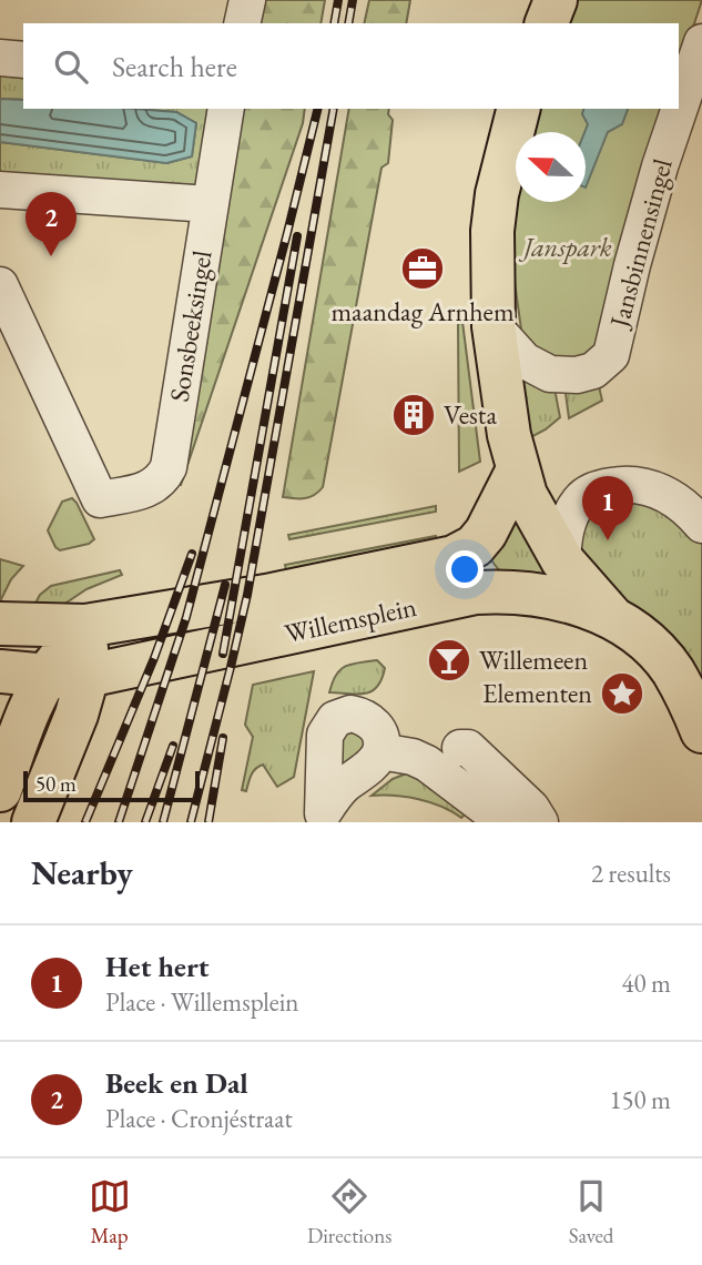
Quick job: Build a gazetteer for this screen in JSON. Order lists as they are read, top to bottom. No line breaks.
{"streets":{"main road":["Willemsplein"],"street":["Jansbinnensingel","Sonsbeeksingel"]},"parks":["Janspark"],"places":{"office":["maandag Arnhem"],"building":["Vesta"],"bar":["Willemeen"],"place":["Elementen"]},"scale_bar":"50 m","north":"left","page":{"search":"Search here","pins":["2","1"],"scale":"50 m","heading":["Nearby","2 results"],"list":[{"mark":"1","name":"Het hert","note":"Place · Willemsplein","value":"40 m"},{"mark":"2","name":"Beek en Dal","note":"Place · Cronjéstraat","value":"150 m"}],"nav":["Map","Directions","Saved"]}}
